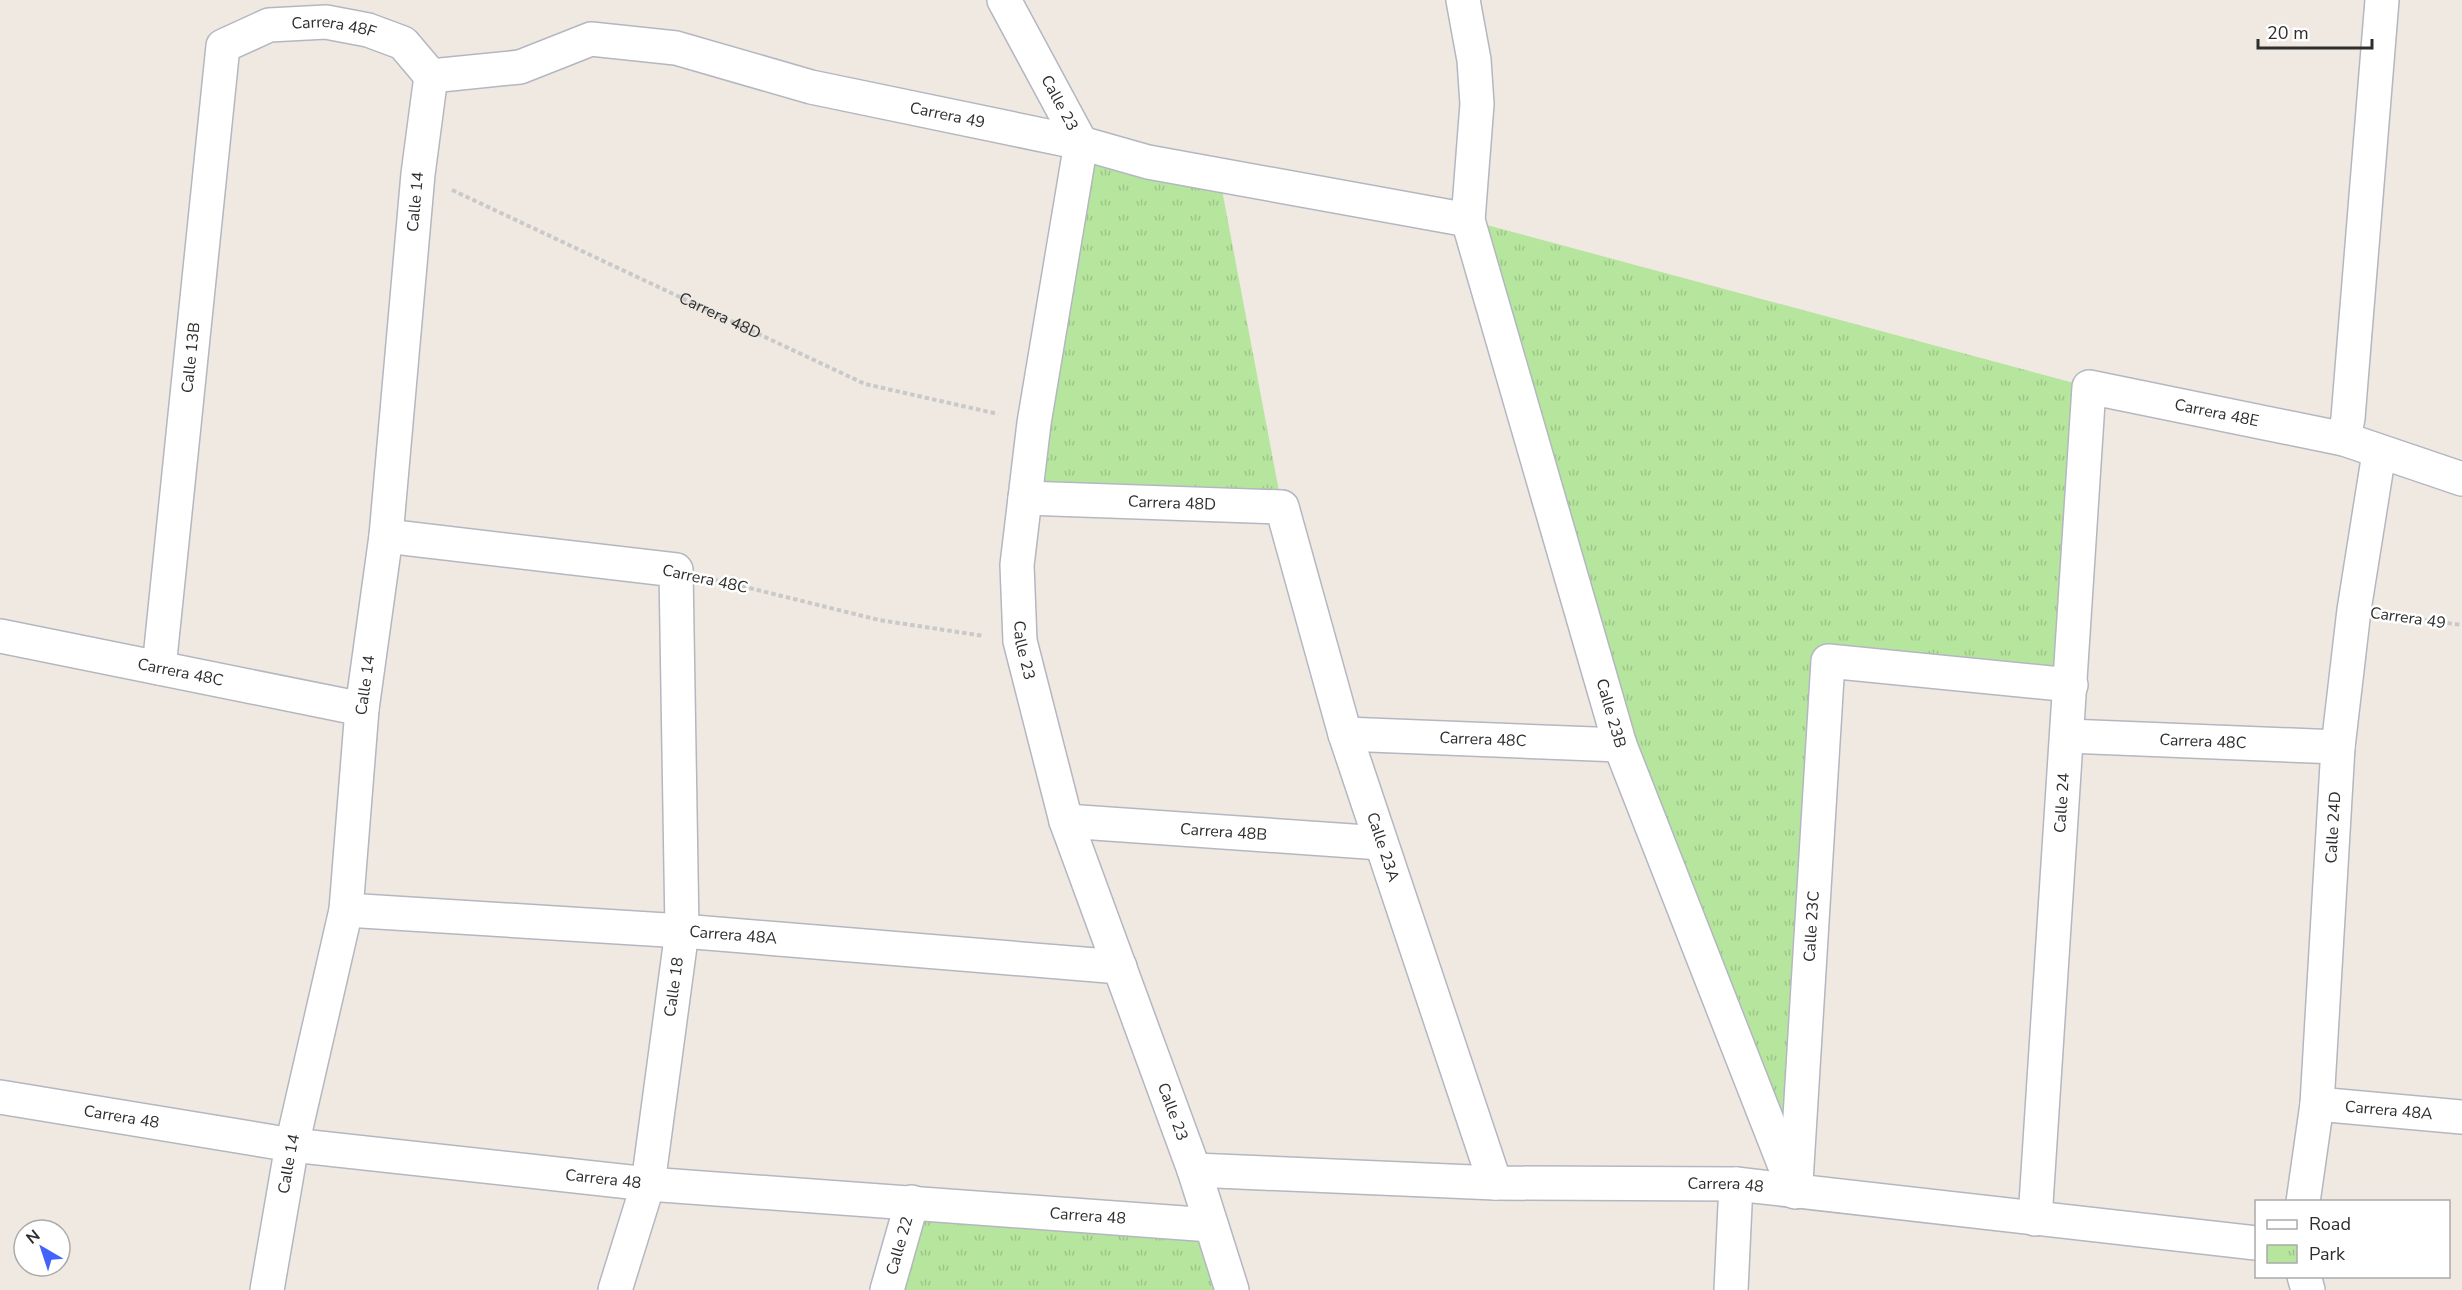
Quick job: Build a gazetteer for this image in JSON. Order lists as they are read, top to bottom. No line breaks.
{"streets":{"street":["Carrera 48F","Calle 23","Carrera 49","Calle 14","Carrera 48D","Calle 13B","Carrera 48E","Carrera 48C","Calle 23B","Calle 24","Calle 24D","Carrera 48B","Calle 23A","Calle 23C","Carrera 48A","Calle 18","Carrera 48","Calle 22"]},"crossings":[["Carrera 48F","Carrera 49"],["Carrera 48F","Calle 14"],["Carrera 48F","Calle 13B"],["Calle 23","Carrera 49"],["Calle 23","Carrera 48D"],["Calle 23","Carrera 48C"],["Calle 23","Carrera 48B"],["Calle 23","Carrera 48A"],["Calle 23","Carrera 48"],["Carrera 49","Calle 14"],["Carrera 49","Calle 23B"],["Carrera 49","Calle 24D"],["Calle 14","Carrera 48D"],["Calle 14","Carrera 48C"],["Calle 14","Carrera 48A"],["Calle 14","Carrera 48"],["Carrera 48D","Calle 23A"],["Calle 13B","Carrera 48C"],["Carrera 48E","Calle 24"],["Carrera 48E","Calle 24D"],["Carrera 48C","Calle 23B"],["Carrera 48C","Calle 24"],["Carrera 48C","Calle 24D"],["Carrera 48C","Calle 23A"],["Carrera 48C","Calle 18"],["Calle 23B","Calle 23C"],["Calle 23B","Carrera 48"],["Calle 24","Calle 23C"],["Calle 24","Carrera 48"],["Calle 24D","Carrera 48A"],["Carrera 48B","Calle 23A"],["Calle 23A","Carrera 48"],["Calle 23C","Carrera 48"],["Carrera 48A","Calle 18"],["Calle 18","Carrera 48"],["Carrera 48","Calle 22"]],"legend":["Road","Park"],"scale_bar":"20 m","north":"top left"}
